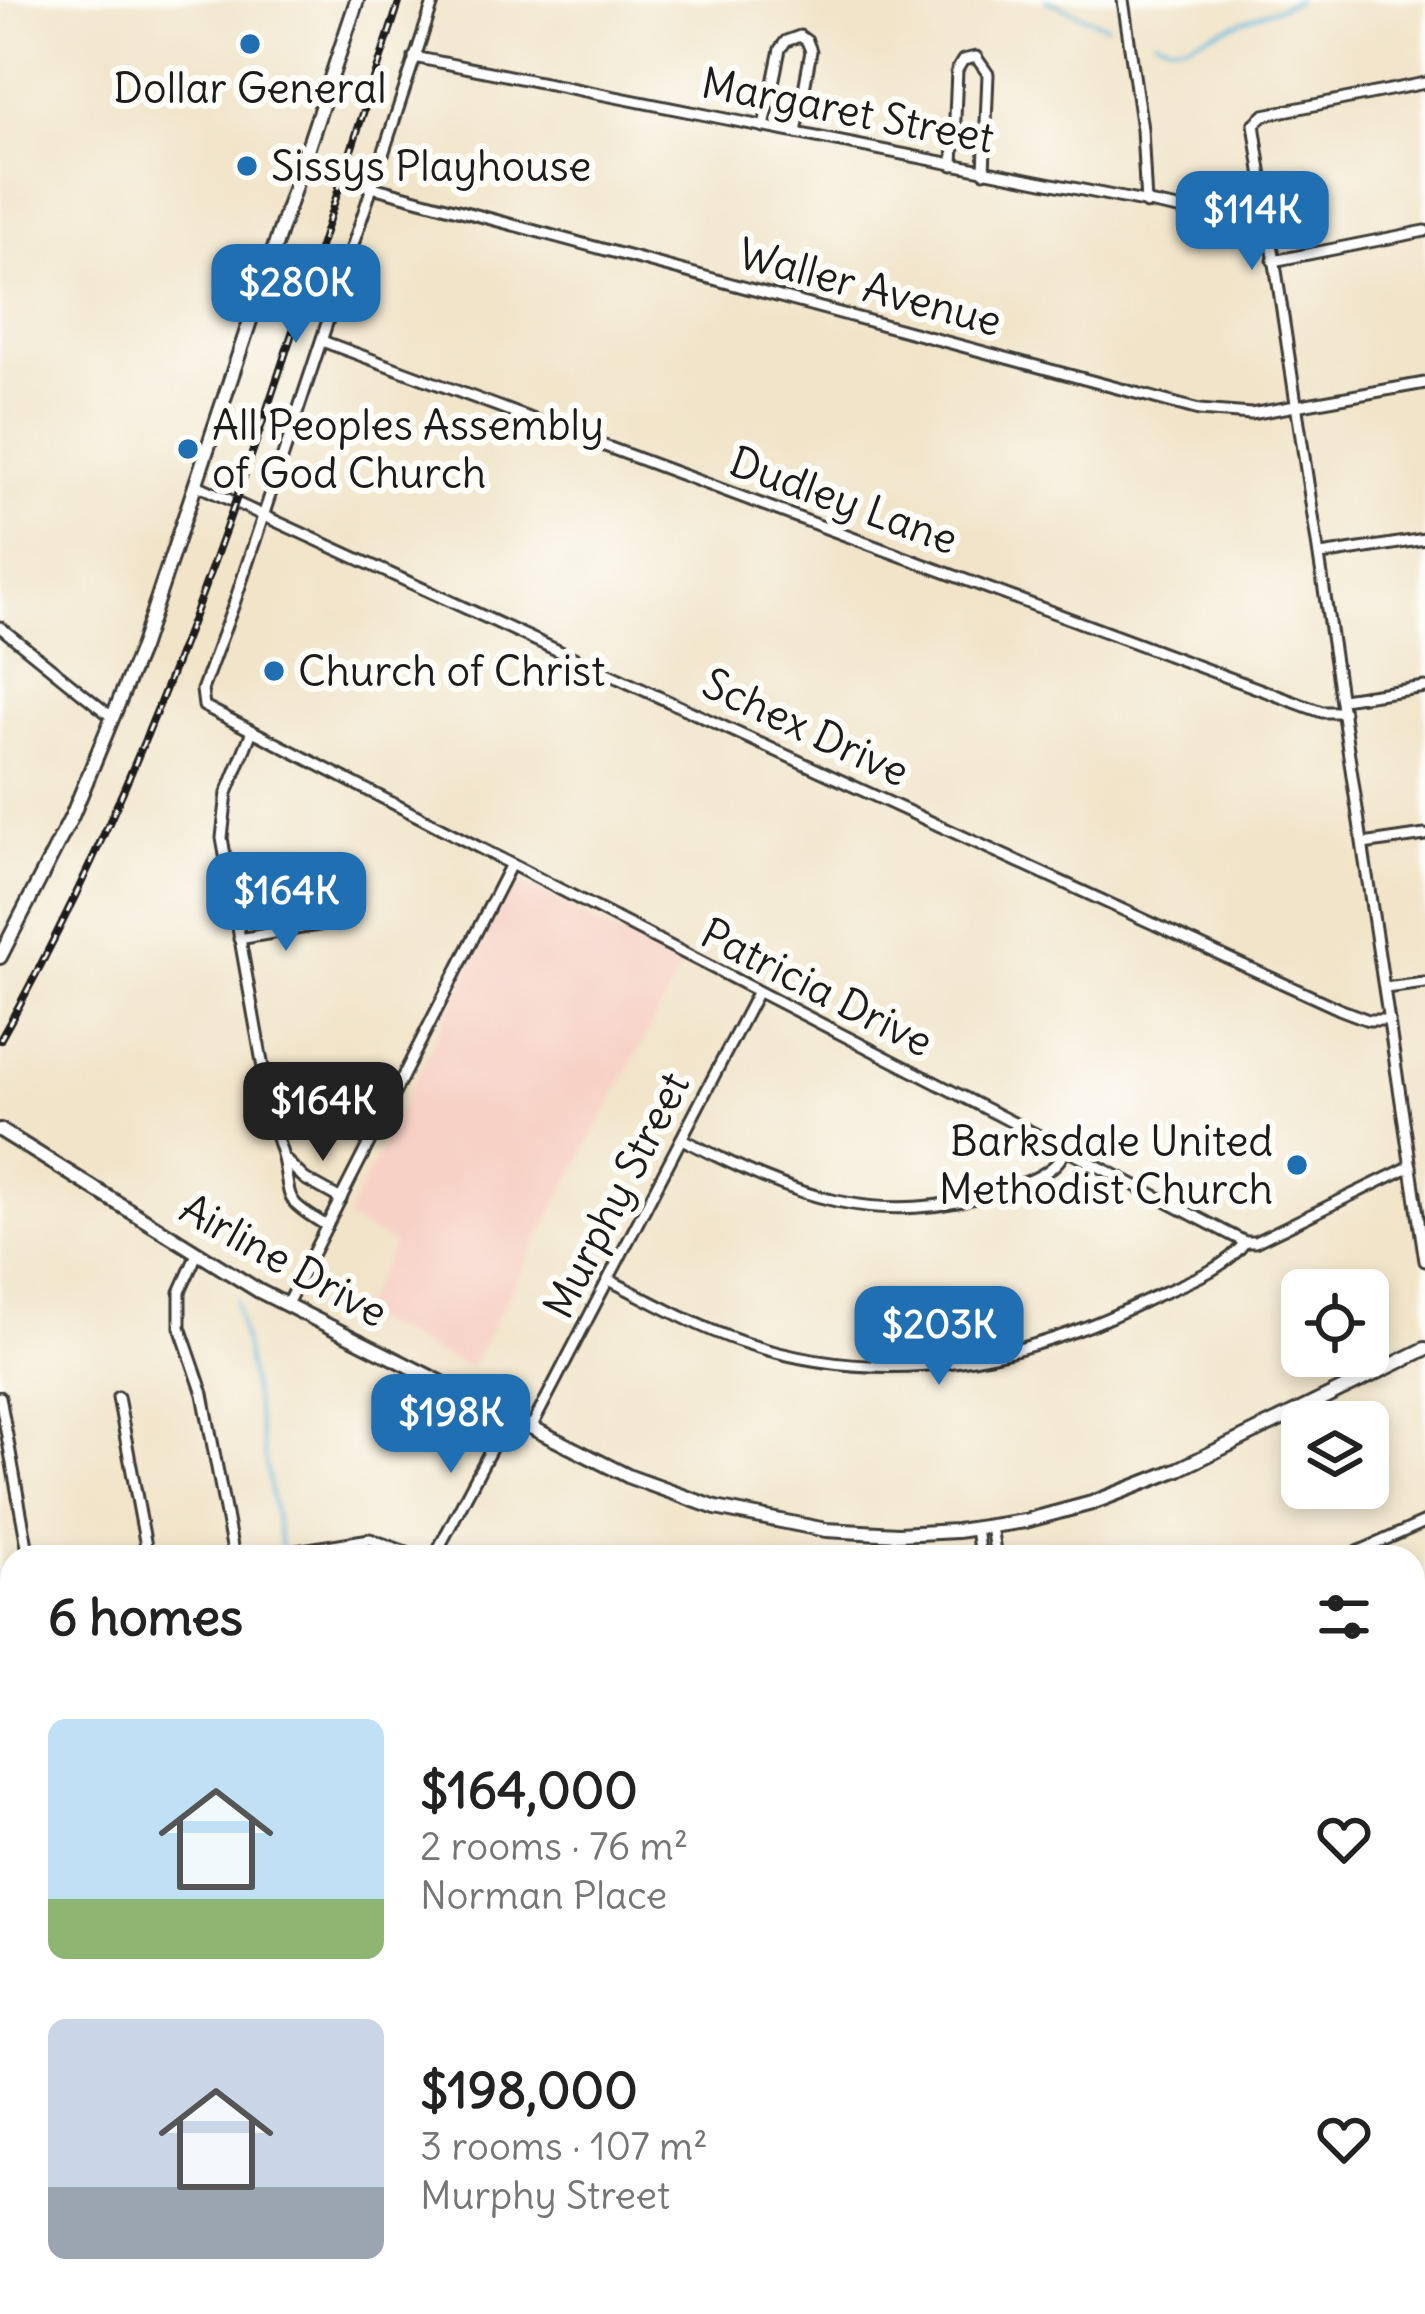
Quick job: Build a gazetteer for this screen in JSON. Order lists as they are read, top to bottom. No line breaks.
{"streets":{"main road":["Airline Drive"],"street":["Margaret Street","Waller Avenue","Dudley Lane","Schex Drive","Patricia Drive","Murphy Street"]},"crossings":[["Schex Drive","Patricia Drive"],["Patricia Drive","Murphy Street"],["Murphy Street","Airline Drive"]],"places":["Dollar General","Sissys Playhouse","All Peoples Assembly of God Church","Church of Christ","Barksdale United Methodist Church"],"page":{"price":["$114K","$280K","$164K","$164K","$203K","$198K"],"heading":"6 homes","list":[{"name":"$164,000","note":"2 rooms · 76 m² · Norman Place"},{"name":"$198,000","note":"3 rooms · 107 m² · Murphy Street"}]}}
